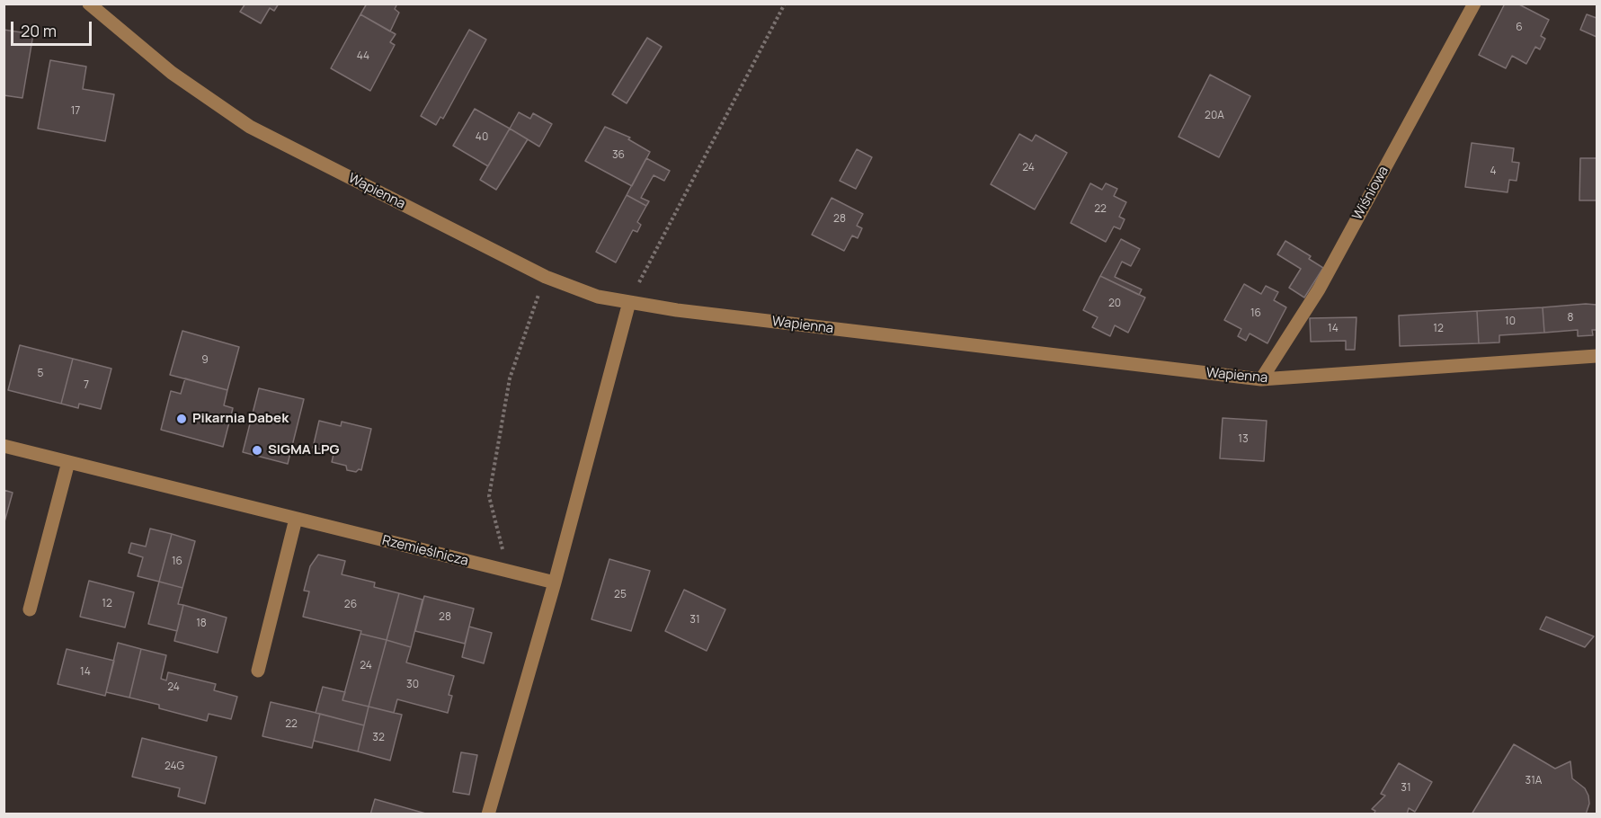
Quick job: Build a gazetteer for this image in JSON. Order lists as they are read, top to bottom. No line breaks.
{"streets":{"street":["Wapienna","Wiśniowa","Rzemieślnicza"]},"crossings":[["Wapienna","Wiśniowa"]],"places":["Pikarnia Dabek","SIGMA LPG"],"house_numbers":["6","44","17","20A","40","36","24","4","22","28","20","16","8","10","14","12","9","5","7","13","16","25","12","26","28","31","18","24","14","30","24","22","32","24G","31A","31"],"scale_bar":"20 m"}
